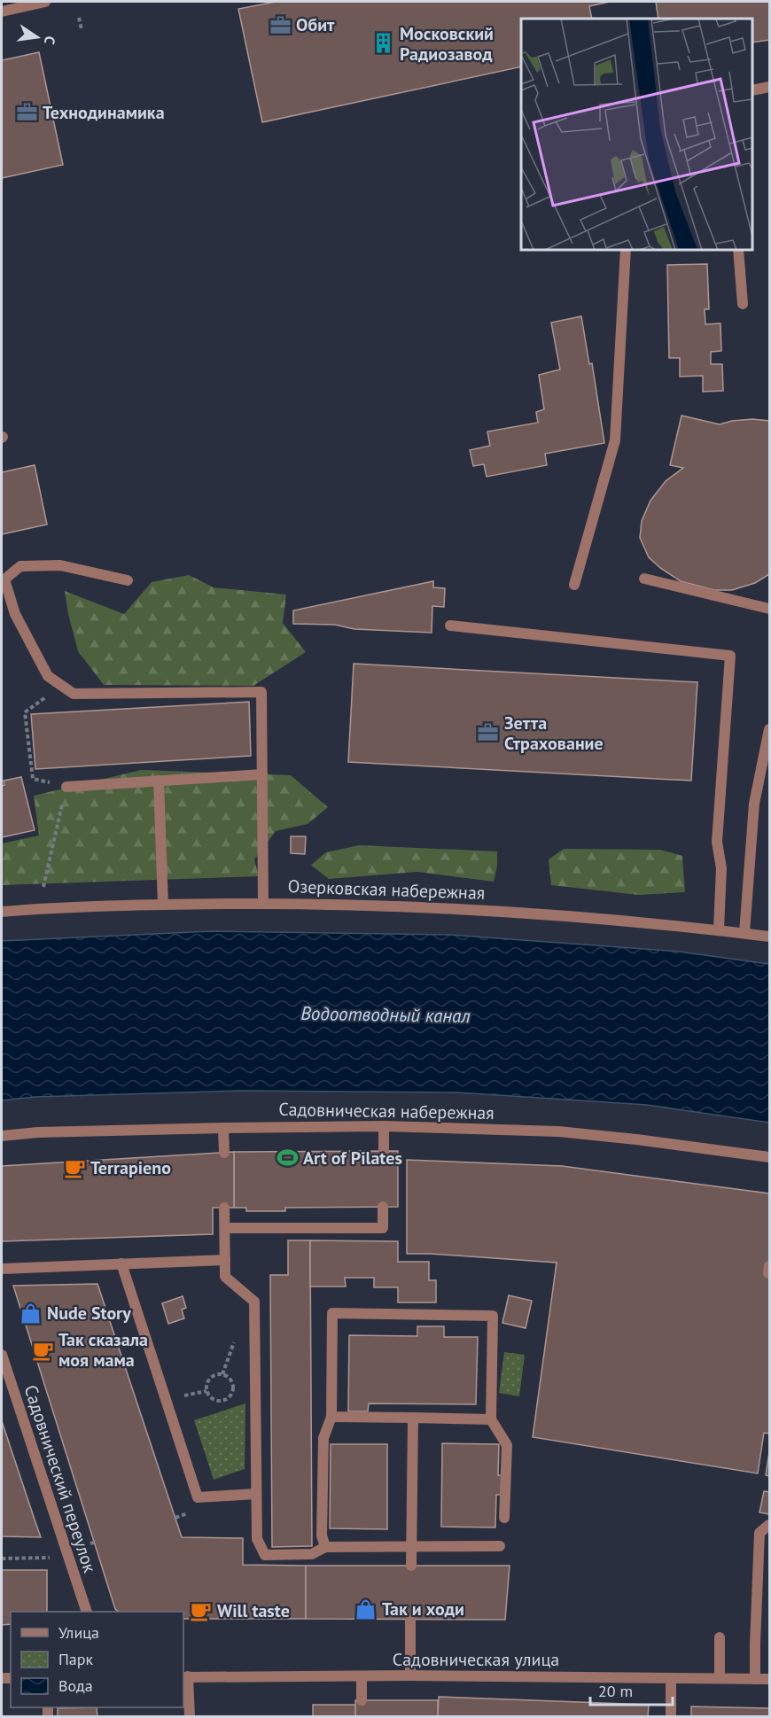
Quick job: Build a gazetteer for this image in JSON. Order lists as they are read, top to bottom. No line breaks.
{"streets":{"street":["Озерковская набережная","Садовническая набережная","Садовнический переулок","Садовническая улица"]},"water":["Водоотводный канал"],"places":{"office":["Обит","Технодинамика","Зетта Страхование"],"building":["Московский Радиозавод"],"sports":["Art of Pilates"],"cafe":["Terrapieno","Так сказала моя мама","Will taste"],"shop":["Nude Story","Так и ходи"]},"legend":["Улица","Парк","Вода"],"scale_bar":"20 m","north":"right"}
